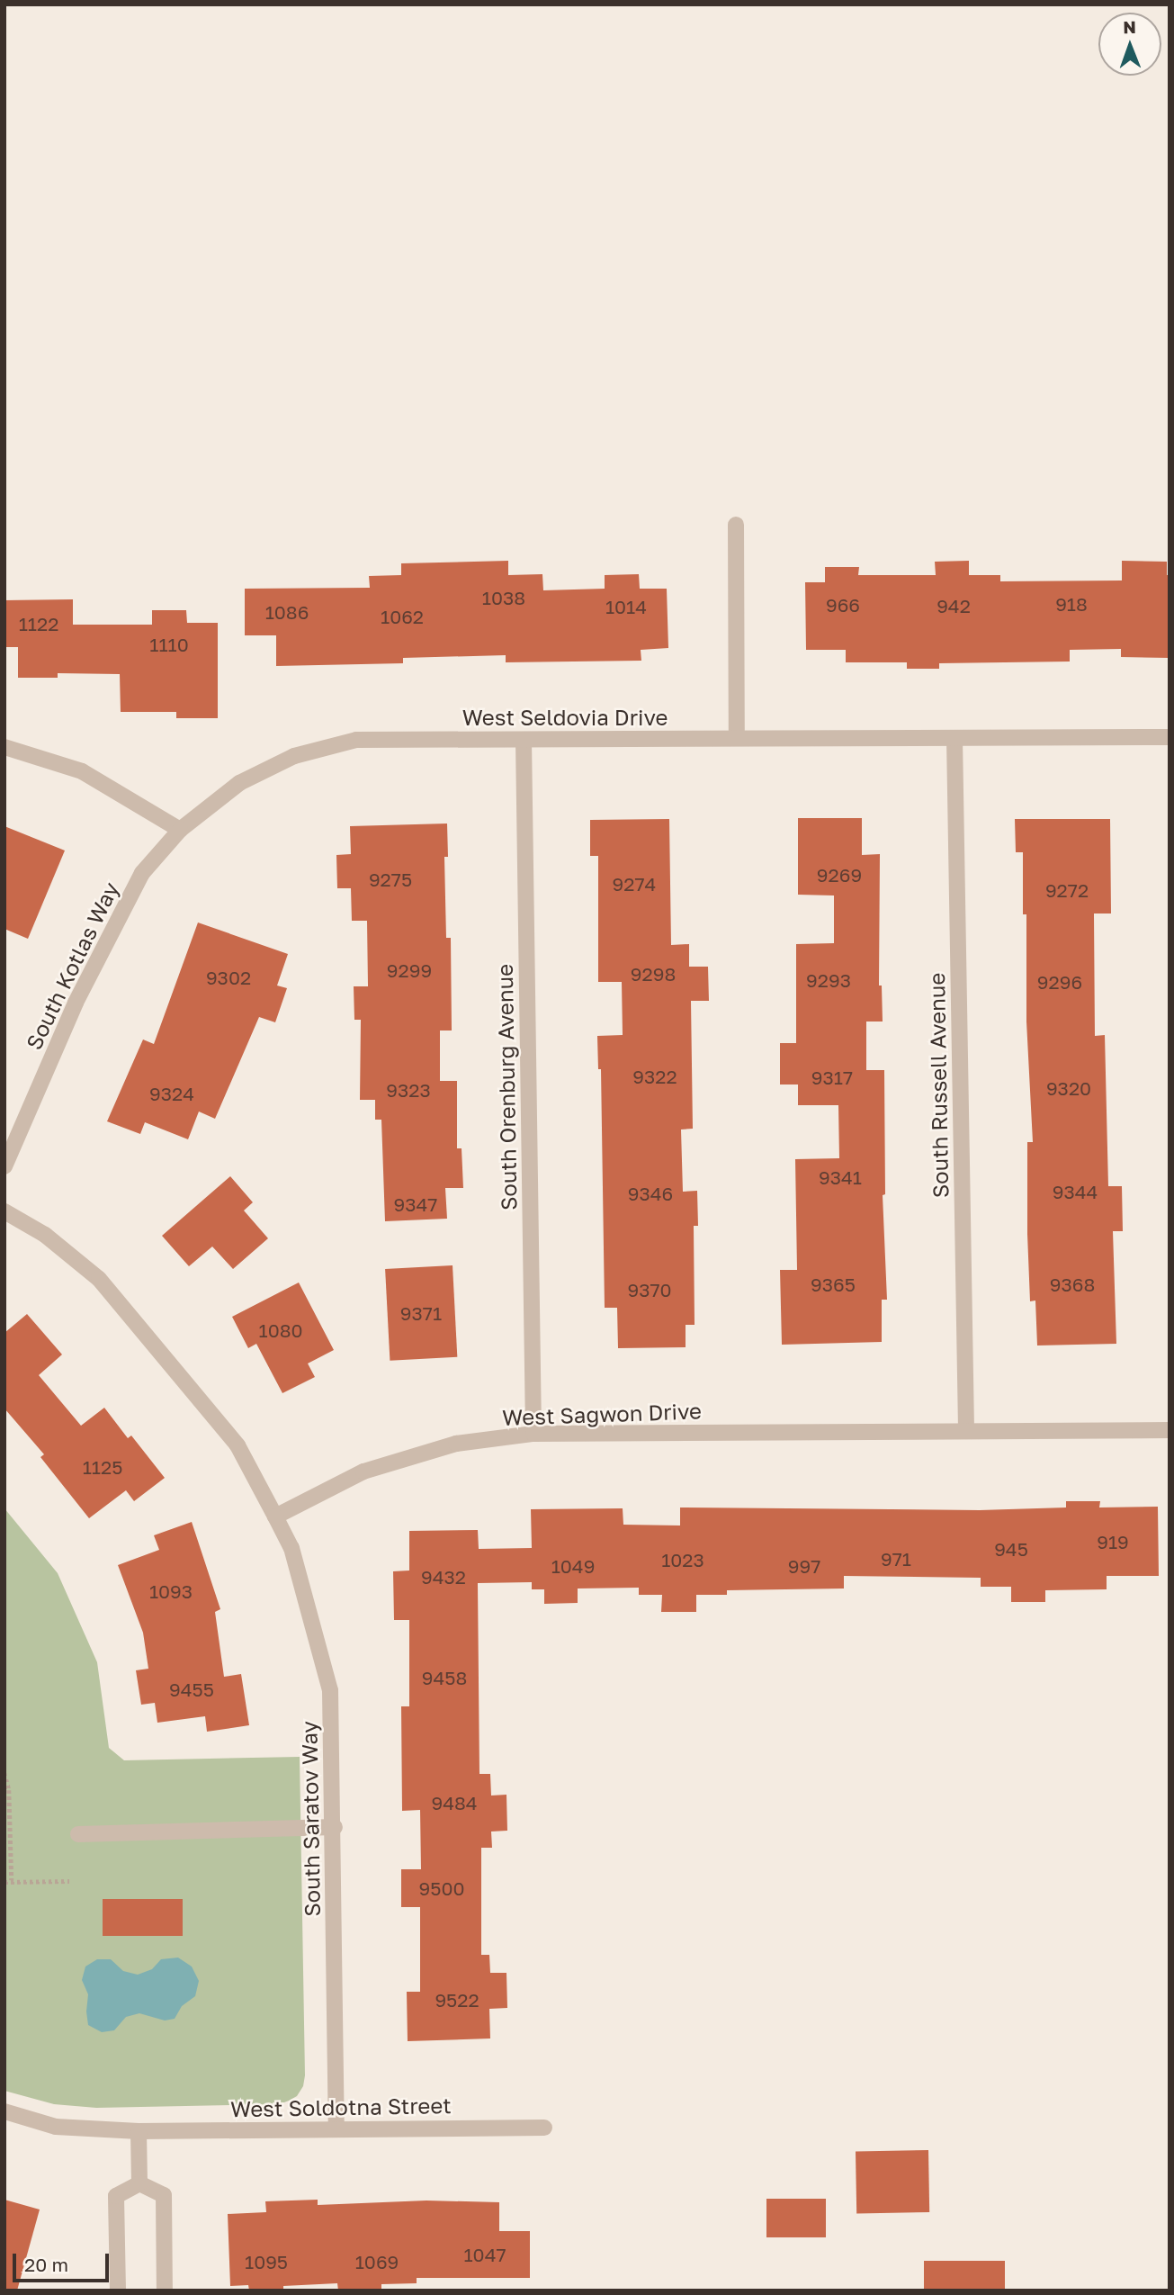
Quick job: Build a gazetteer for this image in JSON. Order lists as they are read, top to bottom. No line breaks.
{"streets":{"street":["West Seldovia Drive","South Kotlas Way","South Russell Avenue","South Orenburg Avenue","West Sagwon Drive","South Saratov Way","West Soldotna Street"]},"crossings":[["West Seldovia Drive","South Kotlas Way"],["West Seldovia Drive","South Russell Avenue"],["West Seldovia Drive","South Orenburg Avenue"],["South Russell Avenue","West Sagwon Drive"],["South Orenburg Avenue","West Sagwon Drive"],["West Sagwon Drive","South Saratov Way"],["South Saratov Way","West Soldotna Street"]],"house_numbers":["1038","918","966","942","1014","1086","1062","1122","1110","9269","9275","9274","9272","9299","9298","9302","9293","9296","9322","9317","9320","9323","9324","9341","9344","9346","9347","9365","9368","9370","9371","1080","1125","919","945","971","1023","1049","997","9432","1093","9458","9455","9484","9500","9522","1047","1095","1069"],"scale_bar":"20 m","north":"top"}
